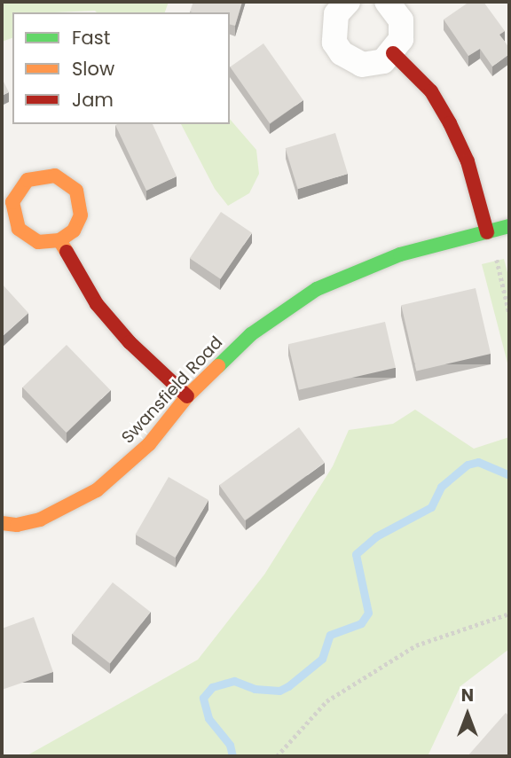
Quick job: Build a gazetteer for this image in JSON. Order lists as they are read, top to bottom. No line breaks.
{"streets":{"street":["Swansfield Road"]},"legend":["Fast","Slow","Jam"],"north":"top"}
